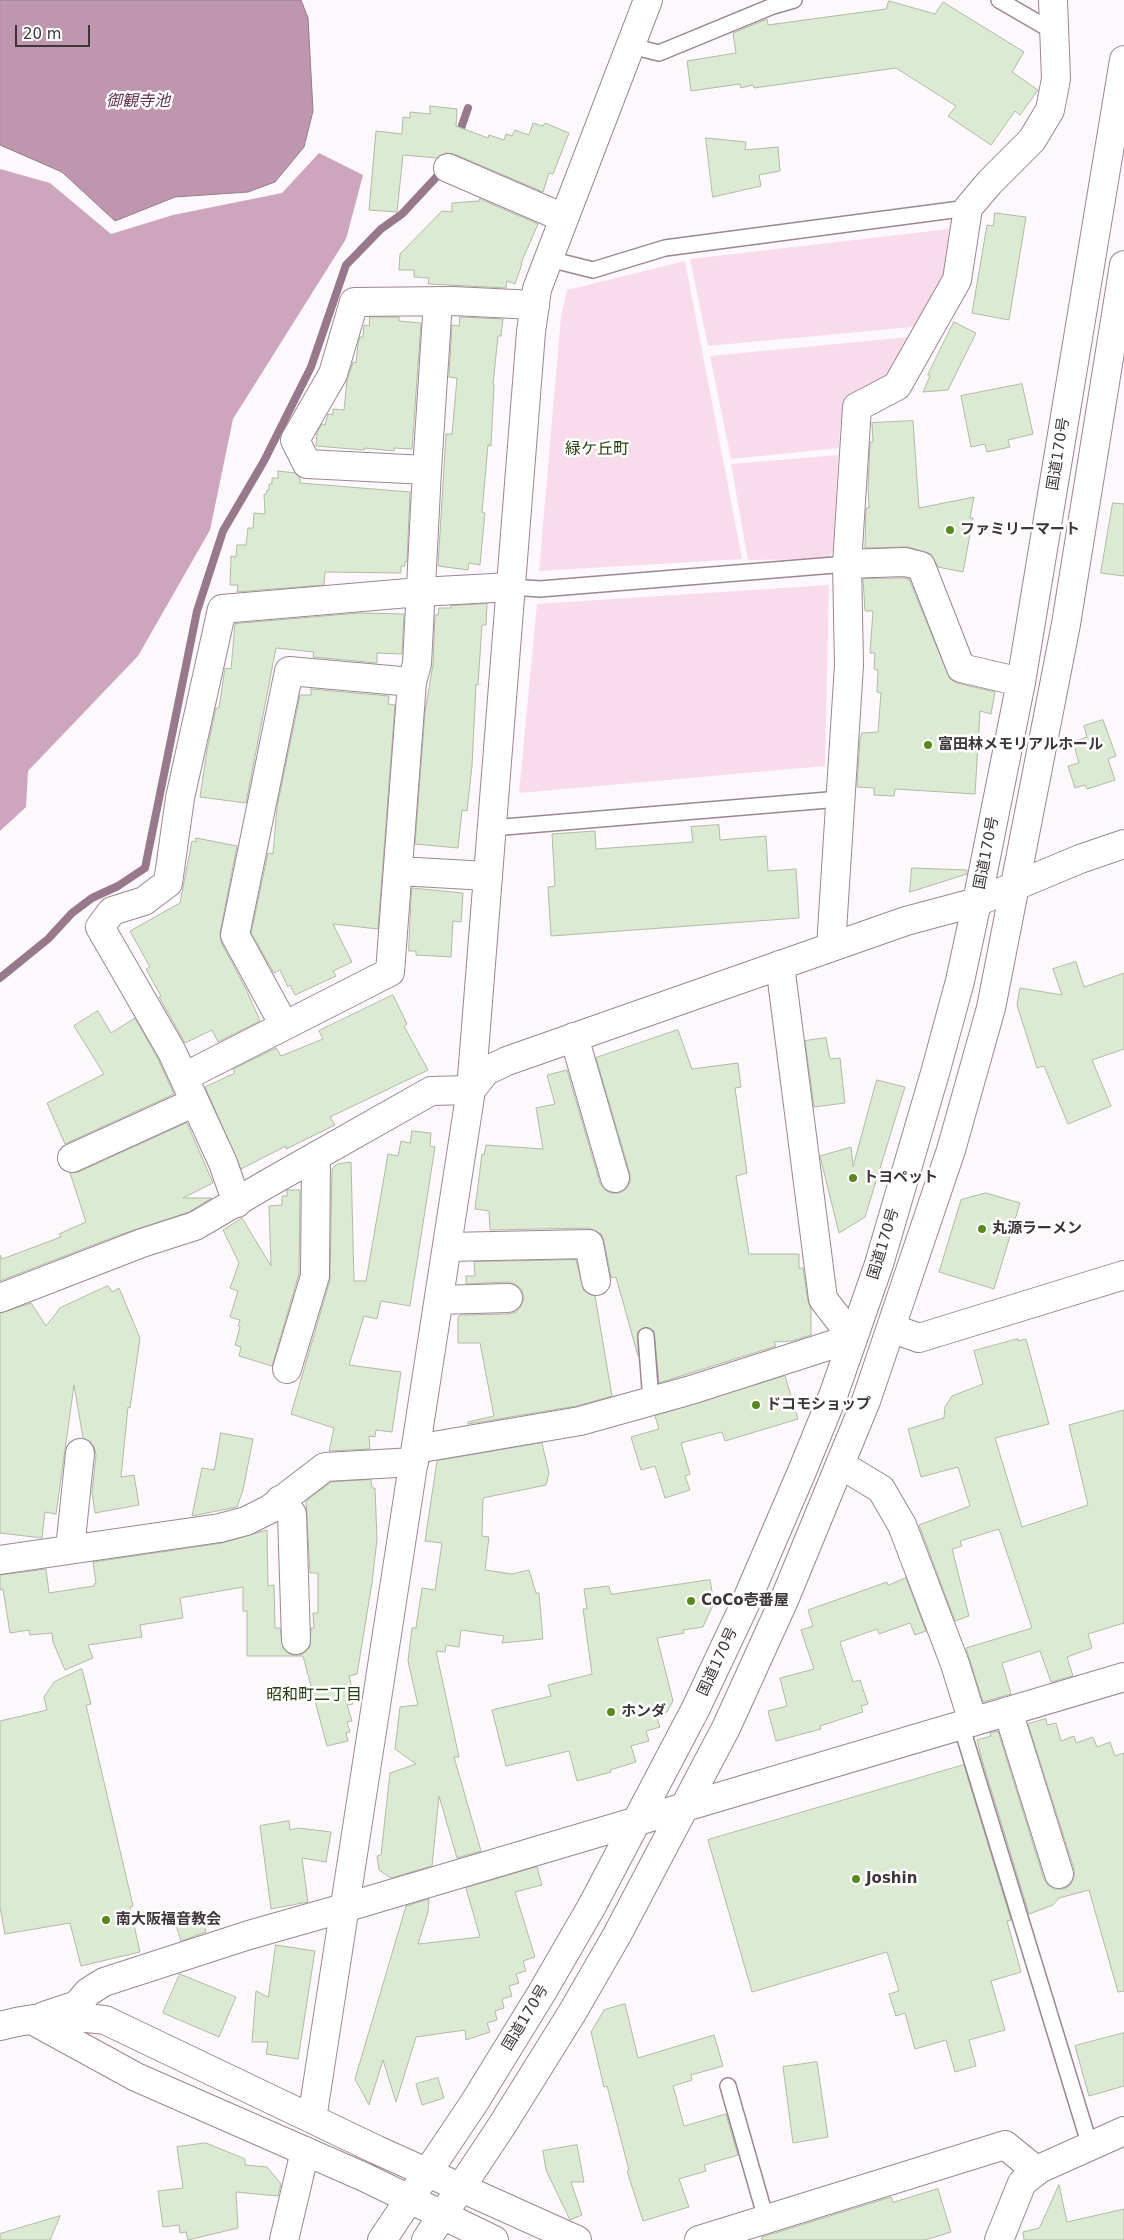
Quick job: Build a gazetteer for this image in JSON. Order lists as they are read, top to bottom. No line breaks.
{"streets":{"main road":["国道170号"]},"districts":["緑ケ丘町","昭和町二丁目"],"water":["御観寺池"],"places":["ファミリーマート","富田林メモリアルホール","トヨペット","丸源ラーメン","ドコモショップ","CoCo壱番屋","ホンダ","Joshin","南大阪福音教会"],"scale_bar":"20 m"}
